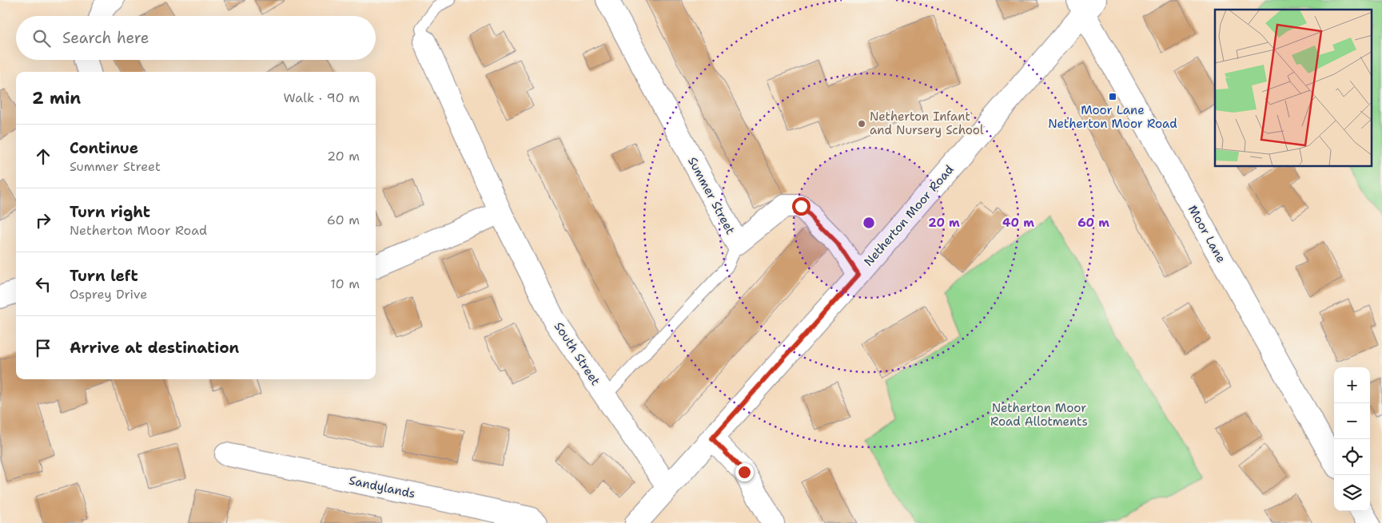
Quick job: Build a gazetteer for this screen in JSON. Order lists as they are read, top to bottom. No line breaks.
{"streets":{"street":["Summer Street","Netherton Moor Road","Moor Lane","South Street","Sandylands"]},"crossings":[["Summer Street","Netherton Moor Road"],["Netherton Moor Road","Moor Lane"],["Netherton Moor Road","South Street"]],"parks":["Netherton Moor Road Allotments"],"places":{"transit":["Moor Lane Netherton Moor Road"],"other":["Netherton Infant and Nursery School"]},"page":{"search":"Search here","heading":["2 min","Walk · 90 m"],"list":[["Continue","Summer Street","20 m"],["Turn right","Netherton Moor Road","60 m"],["Turn left","Osprey Drive","10 m"],"Arrive at destination"],"map_buttons":["+","−"]},"rings":["20 m","40 m","60 m"]}
